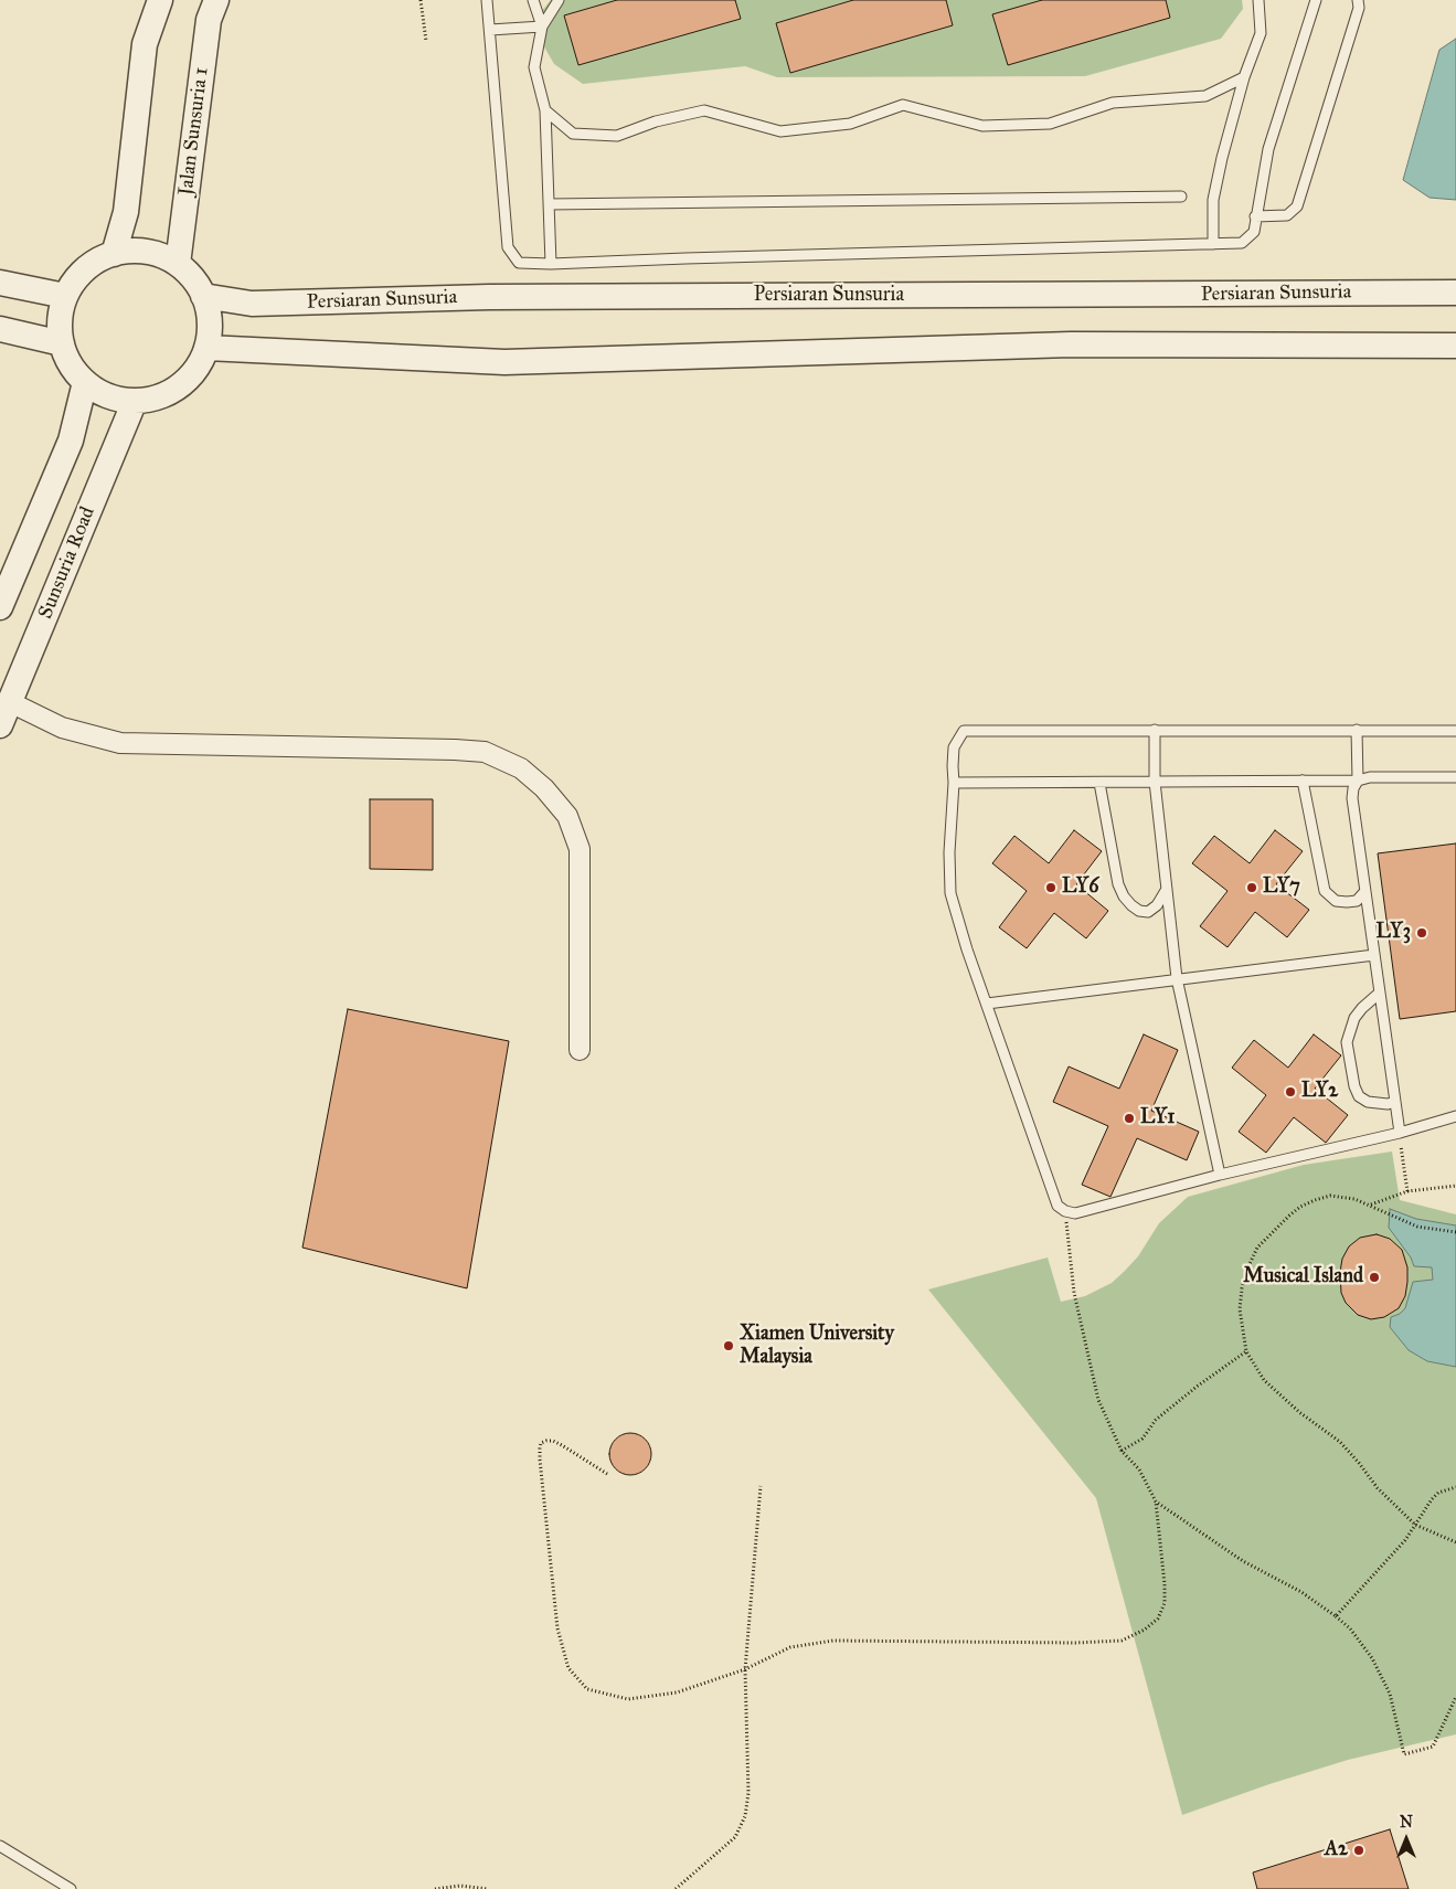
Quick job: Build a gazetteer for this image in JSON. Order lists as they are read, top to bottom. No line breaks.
{"streets":{"street":["Jalan Sunsuria 1","Persiaran Sunsuria","Sunsuria Road"]},"crossings":[["Jalan Sunsuria 1","Persiaran Sunsuria"],["Jalan Sunsuria 1","Sunsuria Road"],["Persiaran Sunsuria","Sunsuria Road"]],"places":["LY6","LY7","LY3","LY2","LY1","Musical Island","Xiamen University Malaysia","A2"],"north":"top"}
